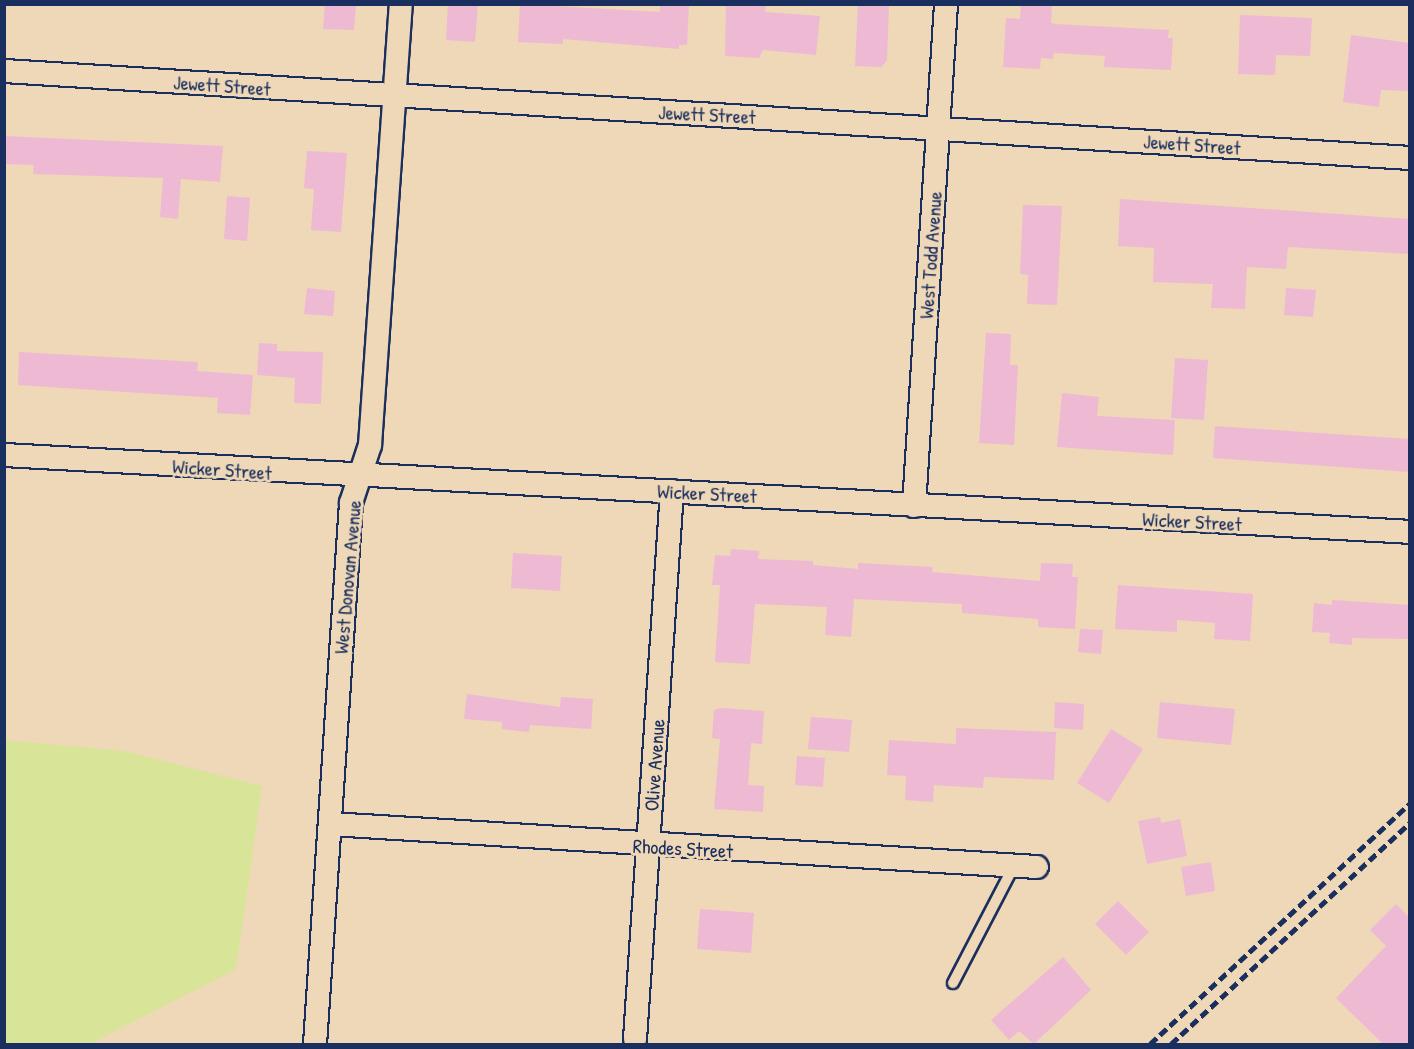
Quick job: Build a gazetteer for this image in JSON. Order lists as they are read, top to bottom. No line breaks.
{"streets":{"street":["Jewett Street","West Todd Avenue","Wicker Street","West Donovan Avenue","Olive Avenue","Rhodes Street"]},"crossings":[["Jewett Street","West Todd Avenue"],["Jewett Street","West Donovan Avenue"],["West Todd Avenue","Wicker Street"],["Wicker Street","West Donovan Avenue"],["Wicker Street","Olive Avenue"],["West Donovan Avenue","Rhodes Street"],["Olive Avenue","Rhodes Street"]]}
